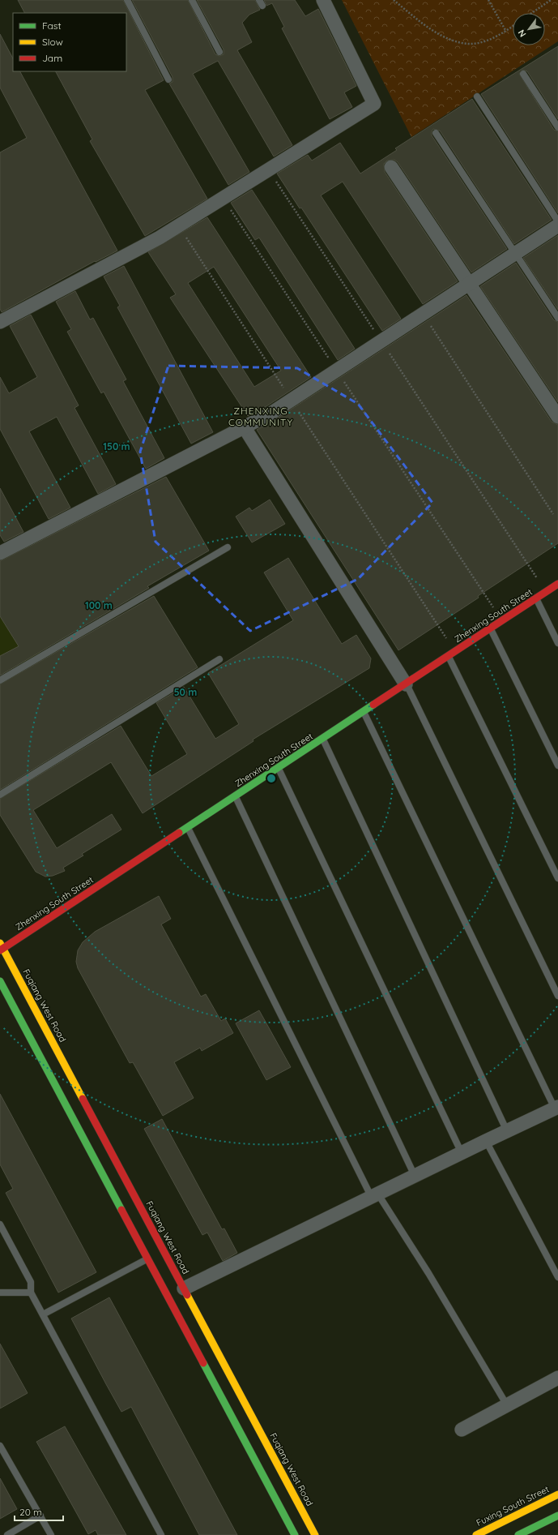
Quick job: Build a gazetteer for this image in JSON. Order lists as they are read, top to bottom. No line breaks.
{"streets":{"main road":["Zhenxing South Street","Fuqiang West Road","Fuxing South Street"]},"crossings":[["Zhenxing South Street","Fuqiang West Road"]],"districts":["ZHENXING COMMUNITY"],"legend":["Fast","Slow","Jam"],"scale_bar":"20 m","north":"bottom left","rings":["150 m","100 m","50 m"]}
